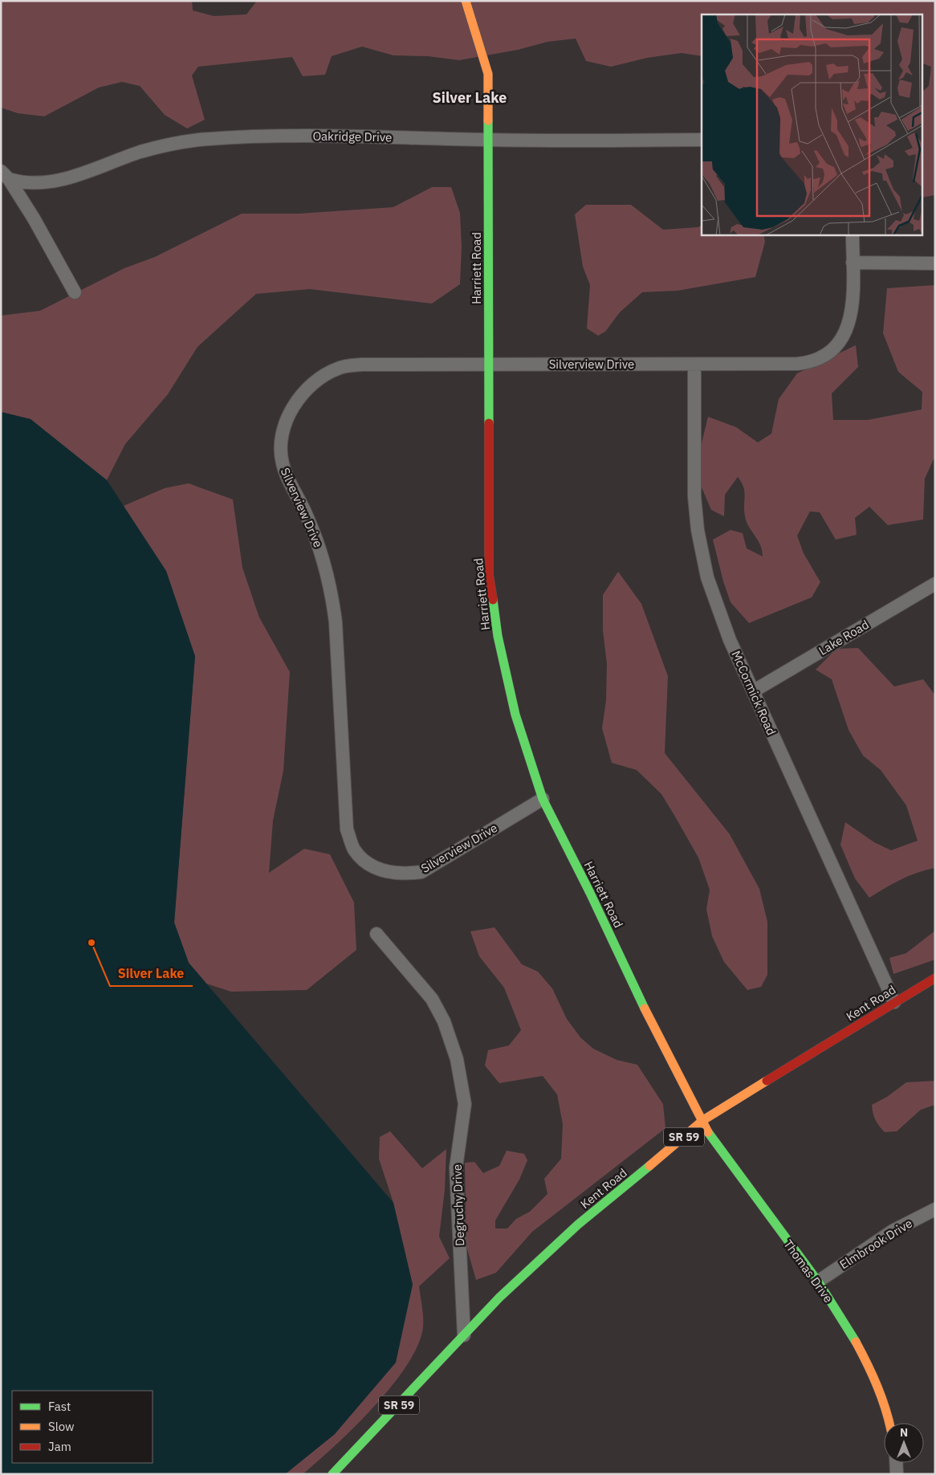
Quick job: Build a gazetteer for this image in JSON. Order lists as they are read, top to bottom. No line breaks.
{"streets":{"street":["Oakridge Drive","Harriett Road","Silverview Drive","Lake Road","McCormick Road","Kent Road","SR 59","Degruchy Drive","Elmbrook Drive","Thomas Drive"]},"crossings":[["Oakridge Drive","Harriett Road"],["Harriett Road","Silverview Drive"],["Harriett Road","Kent Road"],["Harriett Road","Thomas Drive"],["Silverview Drive","McCormick Road"],["Lake Road","McCormick Road"],["McCormick Road","Kent Road"],["Kent Road","Degruchy Drive"],["Kent Road","Thomas Drive"],["Elmbrook Drive","Thomas Drive"]],"districts":["Silver Lake"],"places":["Silver Lake"],"legend":["Fast","Slow","Jam"],"north":"top"}
